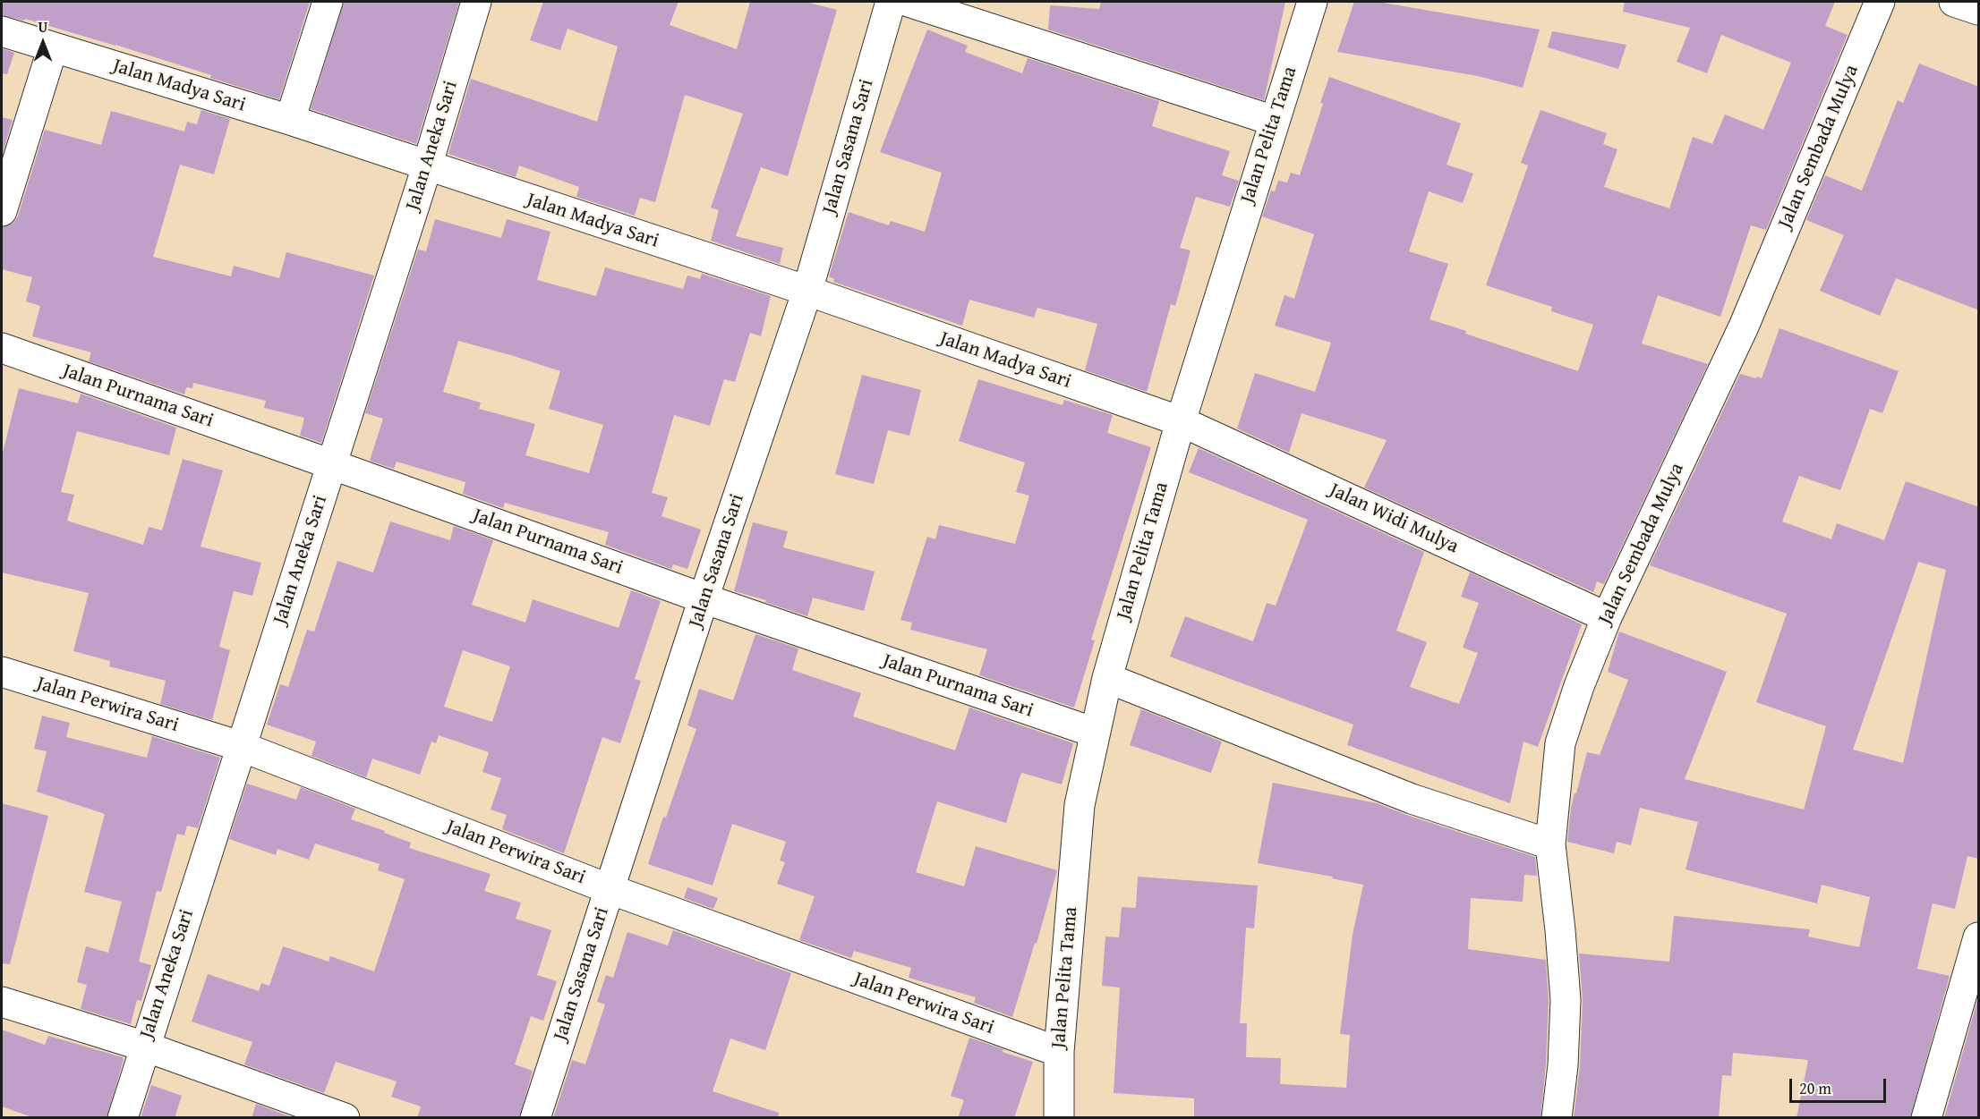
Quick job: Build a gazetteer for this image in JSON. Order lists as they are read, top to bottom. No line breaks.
{"streets":{"street":["Jalan Madya Sari","Jalan Pelita Tama","Jalan Aneka Sari","Jalan Sasana Sari","Jalan Sembada Mulya","Jalan Purnama Sari","Jalan Widi Mulya","Jalan Perwira Sari"]},"crossings":[["Jalan Madya Sari","Jalan Pelita Tama"],["Jalan Madya Sari","Jalan Aneka Sari"],["Jalan Madya Sari","Jalan Sasana Sari"],["Jalan Madya Sari","Jalan Widi Mulya"],["Jalan Pelita Tama","Jalan Purnama Sari"],["Jalan Pelita Tama","Jalan Widi Mulya"],["Jalan Pelita Tama","Jalan Perwira Sari"],["Jalan Aneka Sari","Jalan Purnama Sari"],["Jalan Aneka Sari","Jalan Perwira Sari"],["Jalan Sasana Sari","Jalan Purnama Sari"],["Jalan Sasana Sari","Jalan Perwira Sari"],["Jalan Sembada Mulya","Jalan Widi Mulya"]],"scale_bar":"20 m","north":"top"}
